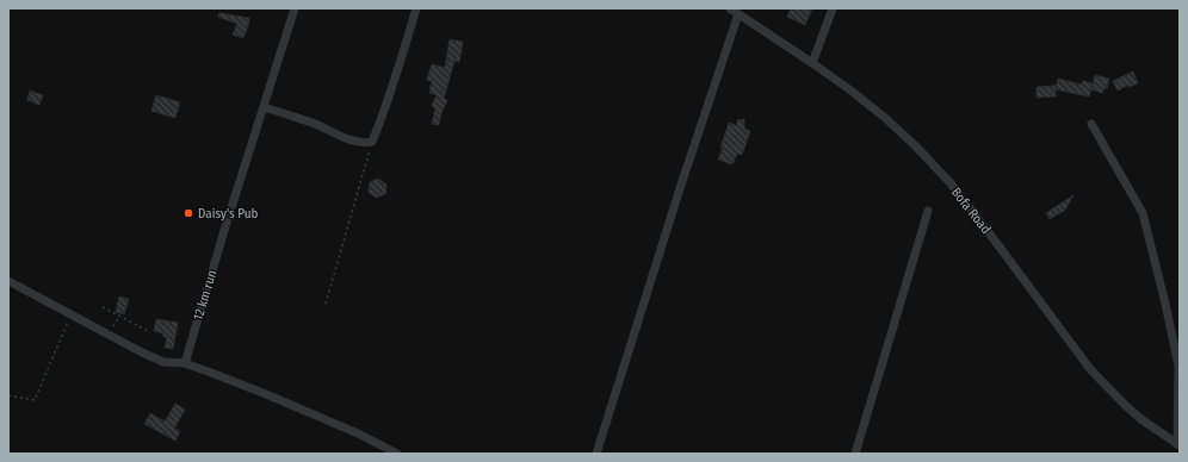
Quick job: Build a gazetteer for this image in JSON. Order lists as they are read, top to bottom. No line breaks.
{"streets":{"street":["Bofa Road","12 km run"]},"places":["Daisy's Pub"]}
